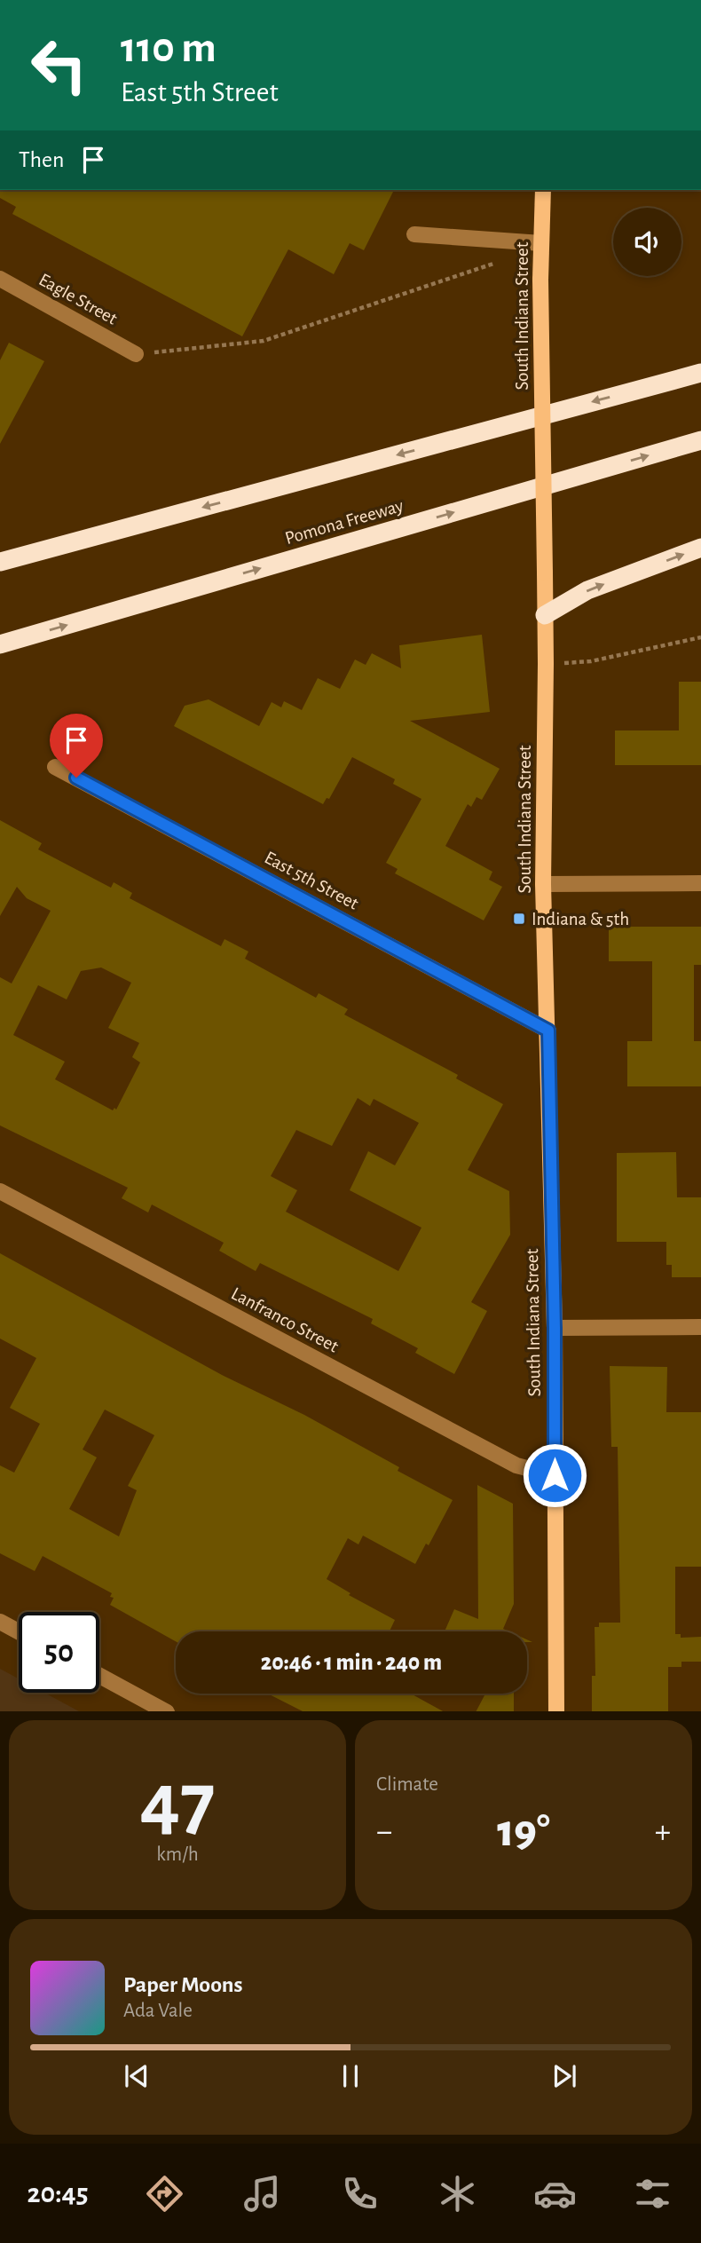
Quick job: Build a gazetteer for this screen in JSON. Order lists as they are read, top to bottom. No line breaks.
{"streets":{"highway":["Pomona Freeway"],"main road":["South Indiana Street"],"street":["Eagle Street","East 5th Street","Lanfranco Street"]},"crossings":[["South Indiana Street","East 5th Street"],["South Indiana Street","Lanfranco Street"]],"places":{"transit":["Indiana & 5th"]},"page":{"turn":["110 m","East 5th Street"],"then":"Then","limit":"50","trip":"20:46 · 1 min · 240 m","tile":[["47","km/h"],"Climate"],"heat":["−","19°","+"],"song":["Paper Moons","Ada Vale"],"tabs":"20:45"}}
